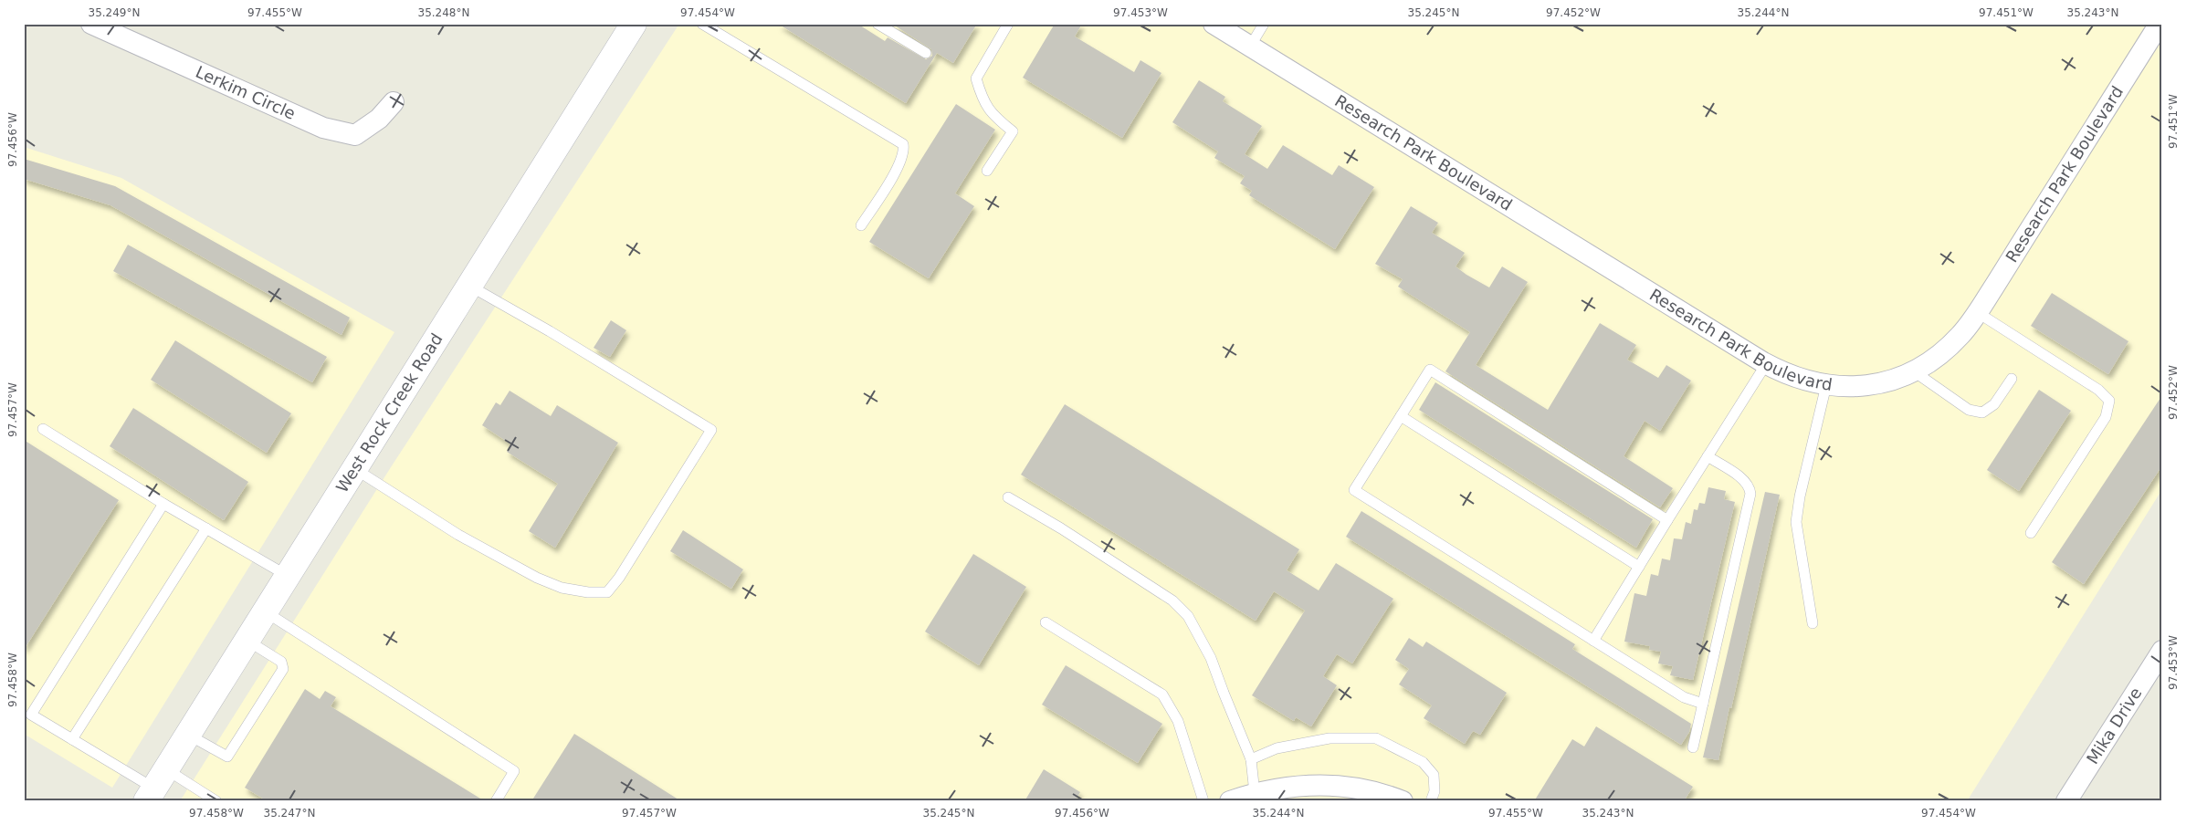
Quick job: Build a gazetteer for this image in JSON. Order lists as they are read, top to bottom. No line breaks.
{"streets":{"main road":["West Rock Creek Road"],"street":["Lerkim Circle","Research Park Boulevard","Mika Drive"]},"coordinates":["35.249°N","97.455°W","35.248°N","97.454°W","97.453°W","35.245°N","97.452°W","35.244°N","97.451°W","35.243°N","97.456°W","97.457°W","97.458°W","35.247°N"]}
